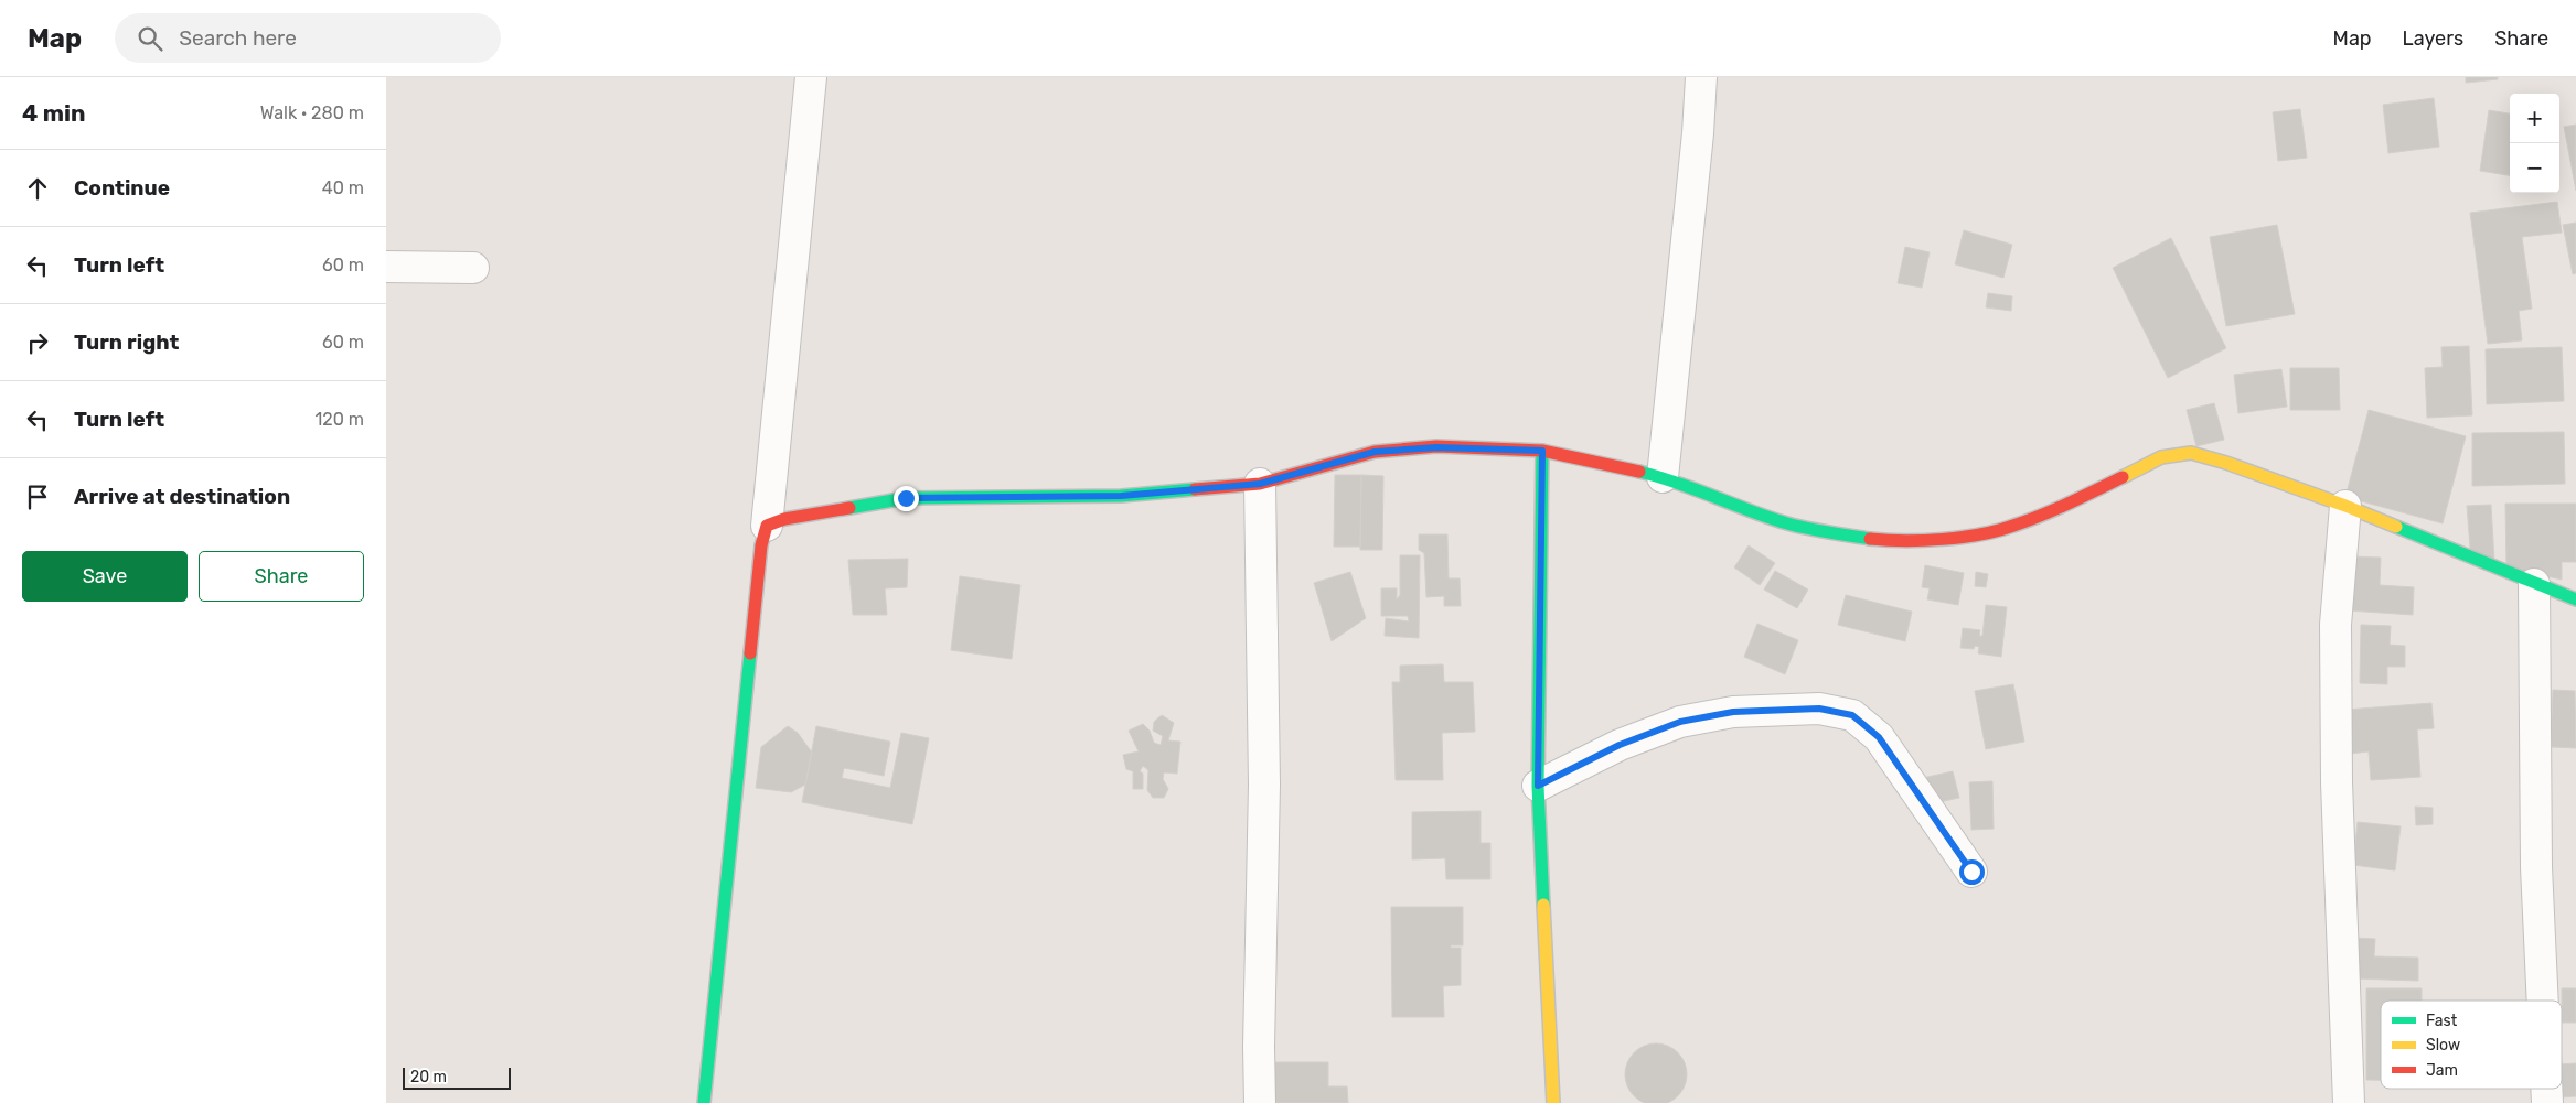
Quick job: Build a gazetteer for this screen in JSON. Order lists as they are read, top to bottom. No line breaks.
{"legend":["Fast","Slow","Jam"],"scale_bar":"20 m","page":{"header":"Map","search":"Search here","nav":["Map","Layers","Share"],"heading":["4 min","Walk · 280 m"],"map_buttons":["+","−"],"list":[["Continue","40 m"],["Turn left","60 m"],["Turn right","60 m"],["Turn left","120 m"],"Arrive at destination"],"buttons":["Save","Share"],"scale":"20 m"}}
